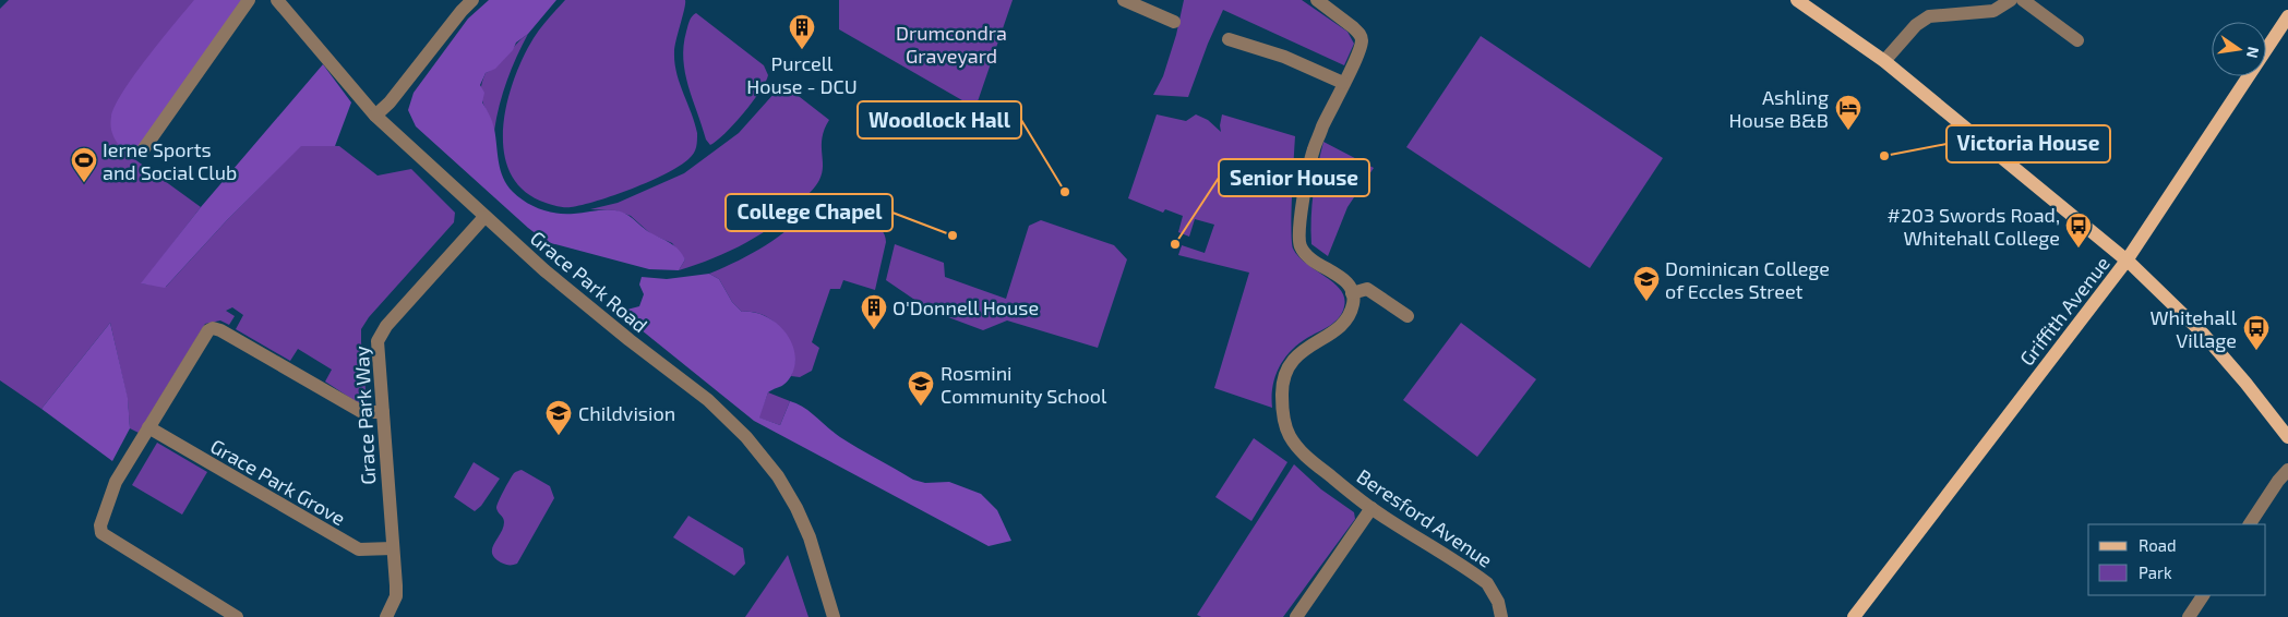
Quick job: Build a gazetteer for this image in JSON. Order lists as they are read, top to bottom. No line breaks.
{"streets":{"main road":["Griffith Avenue"],"street":["Grace Park Road","Grace Park Way","Grace Park Grove","Beresford Avenue"]},"crossings":[["Grace Park Road","Grace Park Way"],["Grace Park Way","Grace Park Grove"]],"parks":["Drumcondra Graveyard"],"places":{"building":["Purcell House - DCU","O'Donnell House"],"hotel":["Ashling House B&B"],"other":["Victoria House","Woodlock Hall","College Chapel","Senior House"],"sports":["Ierne Sports and Social Club"],"bus stop":["#203 Swords Road, Whitehall College","Whitehall Village"],"school or university":["Dominican College of Eccles Street","Rosmini Community School","Childvision"]},"legend":["Road","Park"],"north":"right"}
